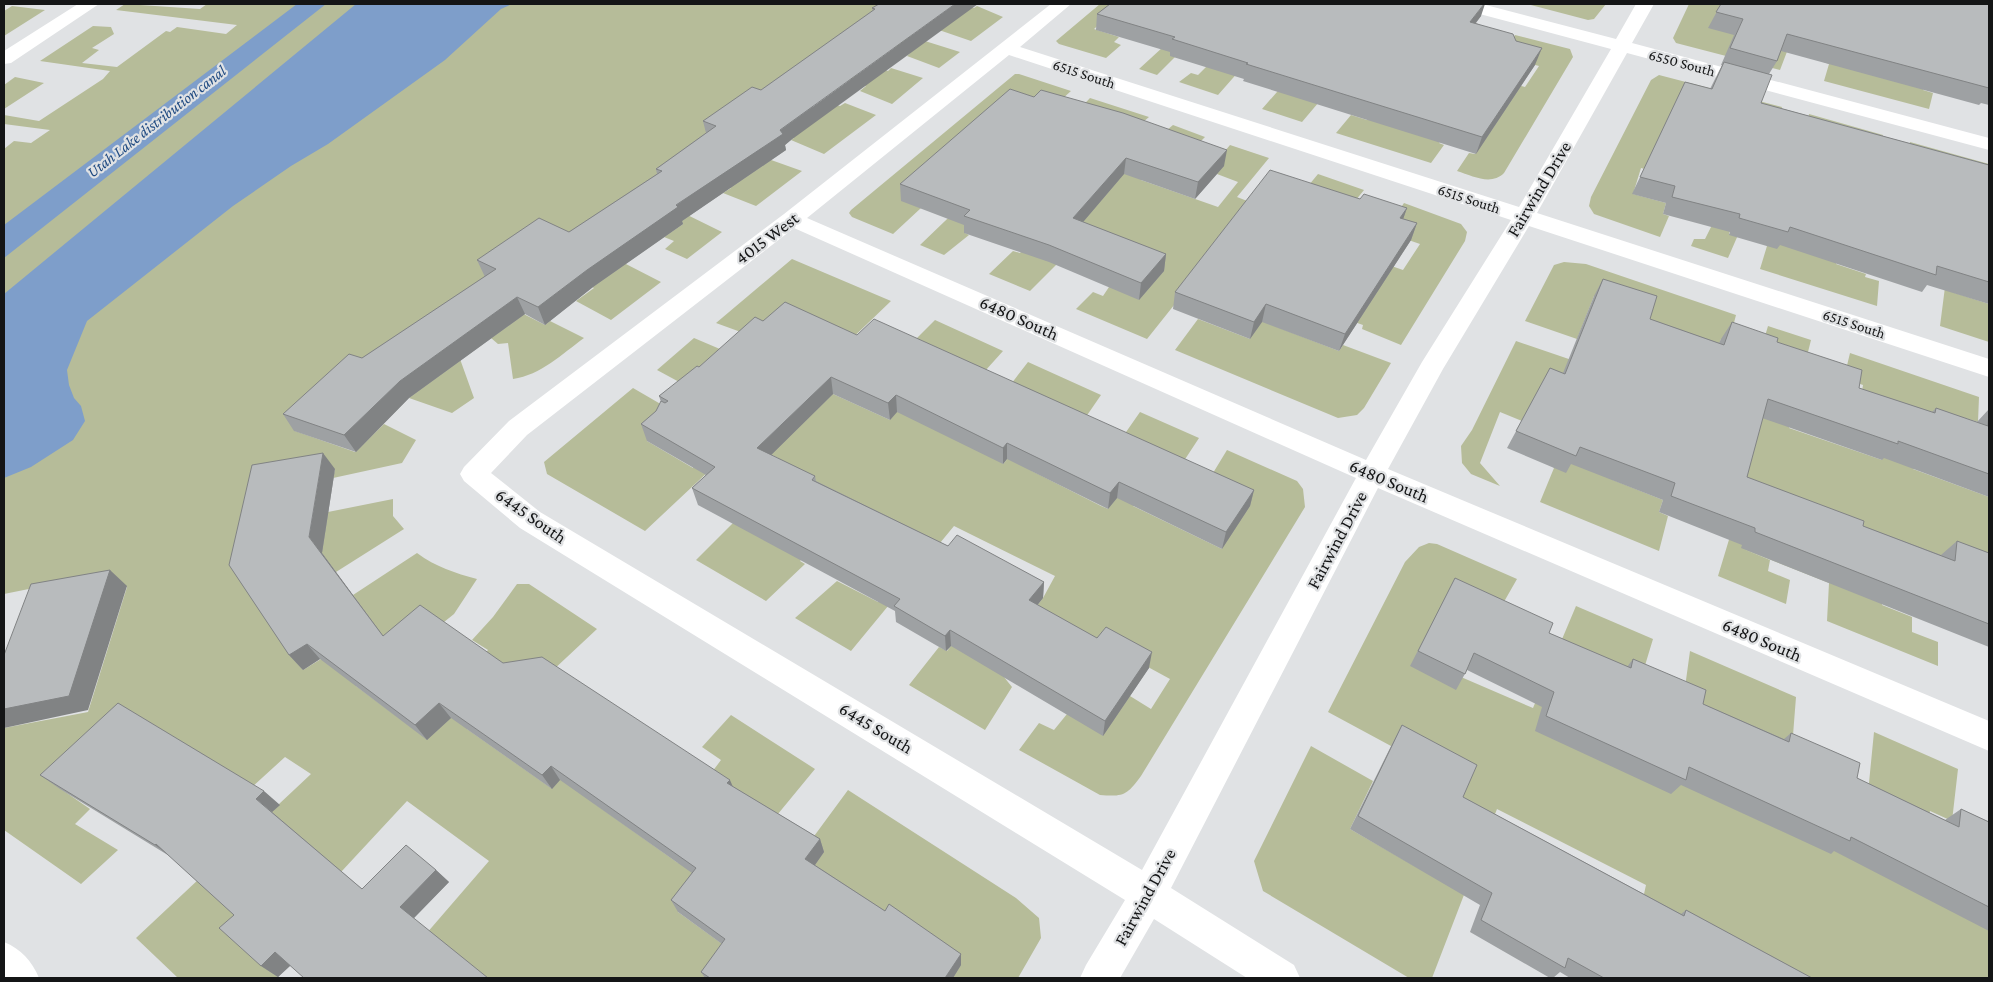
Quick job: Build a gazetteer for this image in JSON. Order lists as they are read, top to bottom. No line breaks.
{"streets":{"street":["6550 South","6515 South","Fairwind Drive","4015 West","6480 South","6445 South"]},"crossings":[["6550 South","Fairwind Drive"],["6515 South","Fairwind Drive"],["6515 South","4015 West"],["Fairwind Drive","6480 South"],["Fairwind Drive","6445 South"],["4015 West","6480 South"],["4015 West","6445 South"]],"water":["Utah Lake distribution canal"]}
